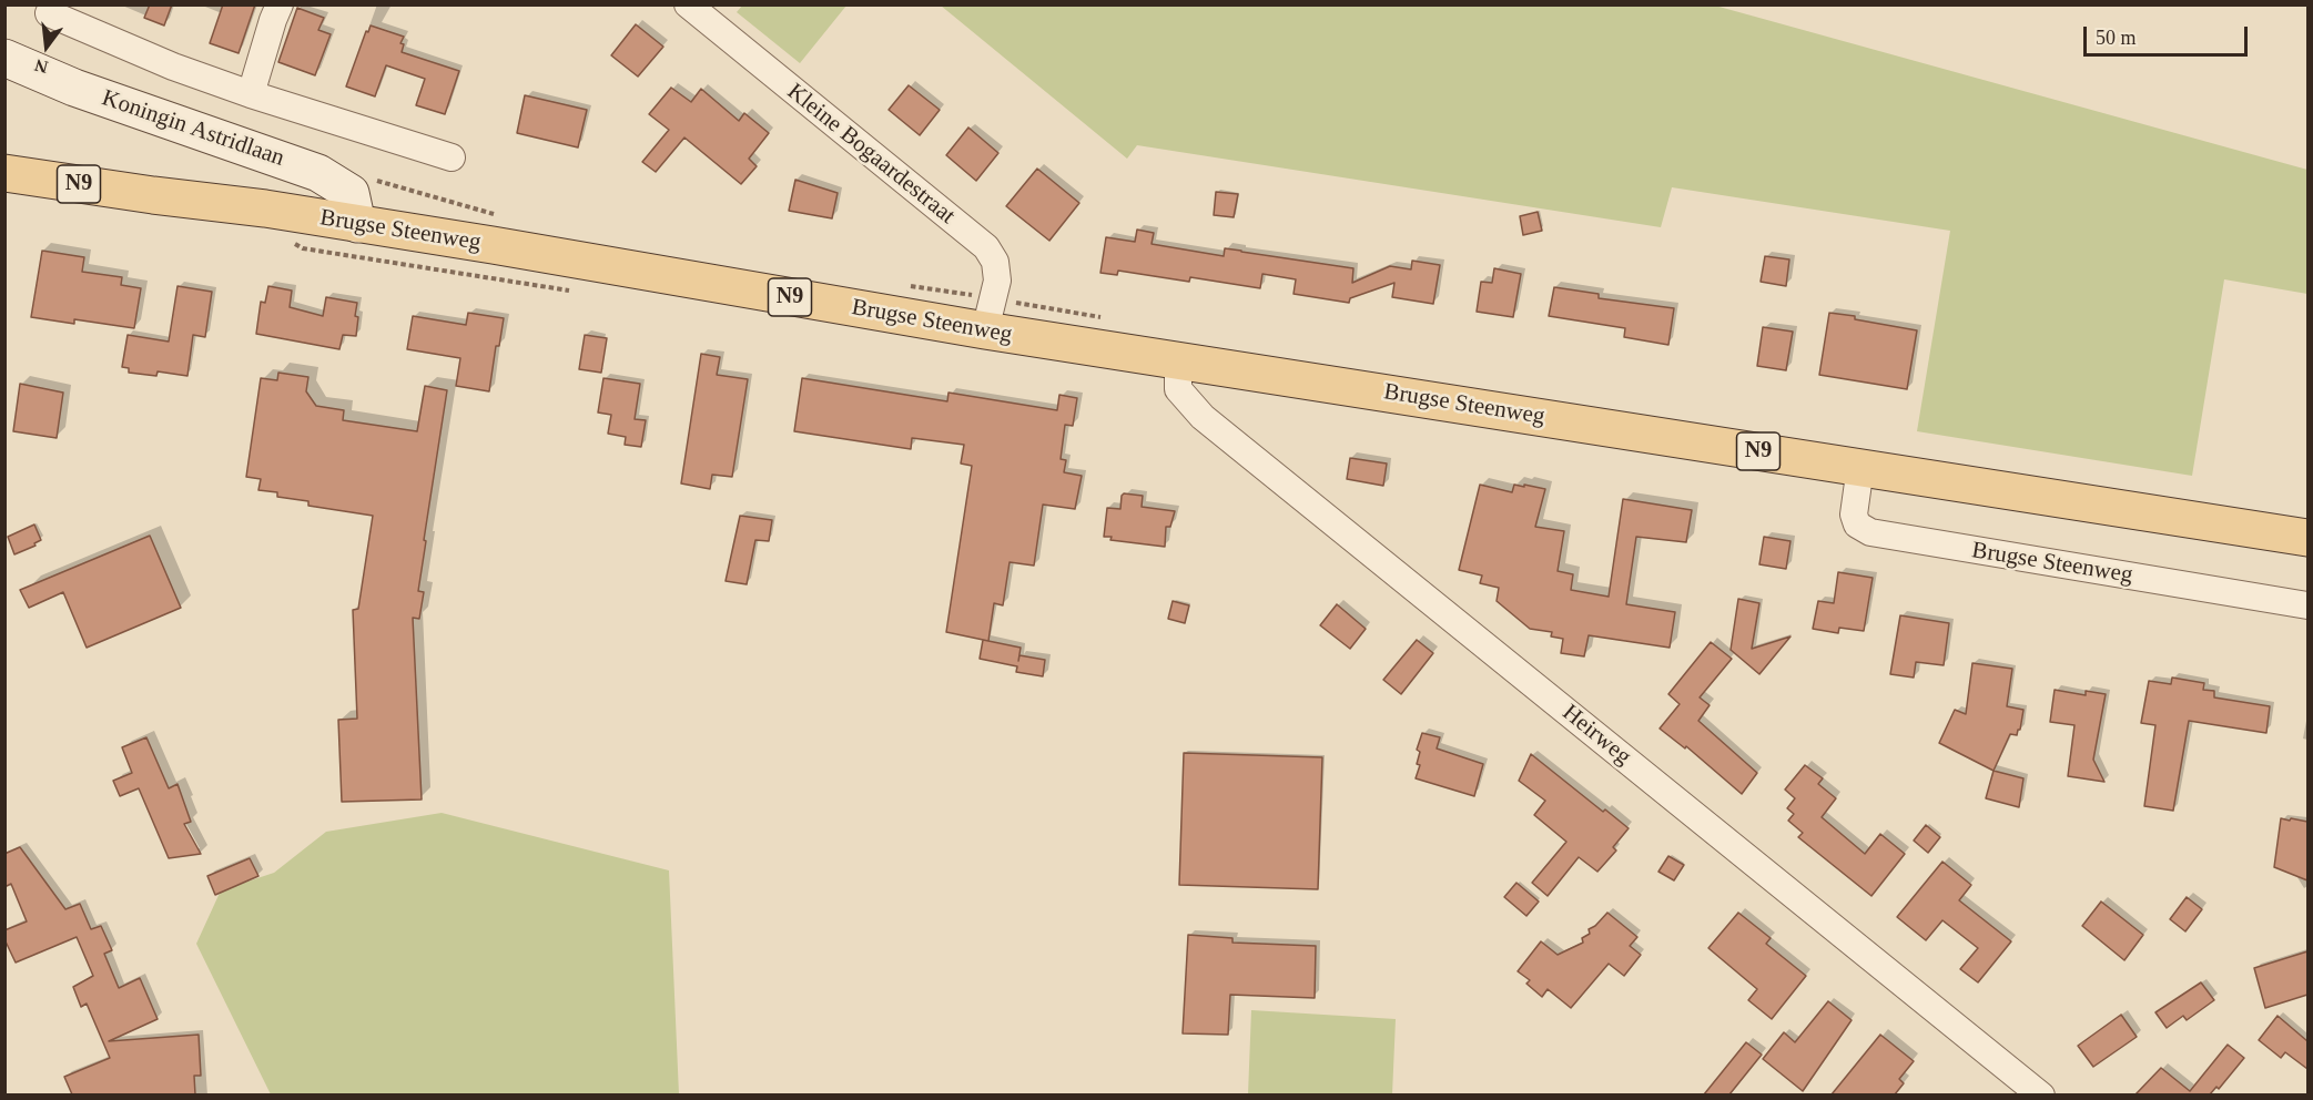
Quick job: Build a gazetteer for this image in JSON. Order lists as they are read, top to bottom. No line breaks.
{"streets":{"main road":["Koningin Astridlaan","N9","Brugse Steenweg"],"street":["Kleine Bogaardestraat","Heirweg"]},"crossings":[["Koningin Astridlaan","Brugse Steenweg"],["Kleine Bogaardestraat","Brugse Steenweg"],["Brugse Steenweg","Heirweg"]],"scale_bar":"50 m","north":"bottom"}
